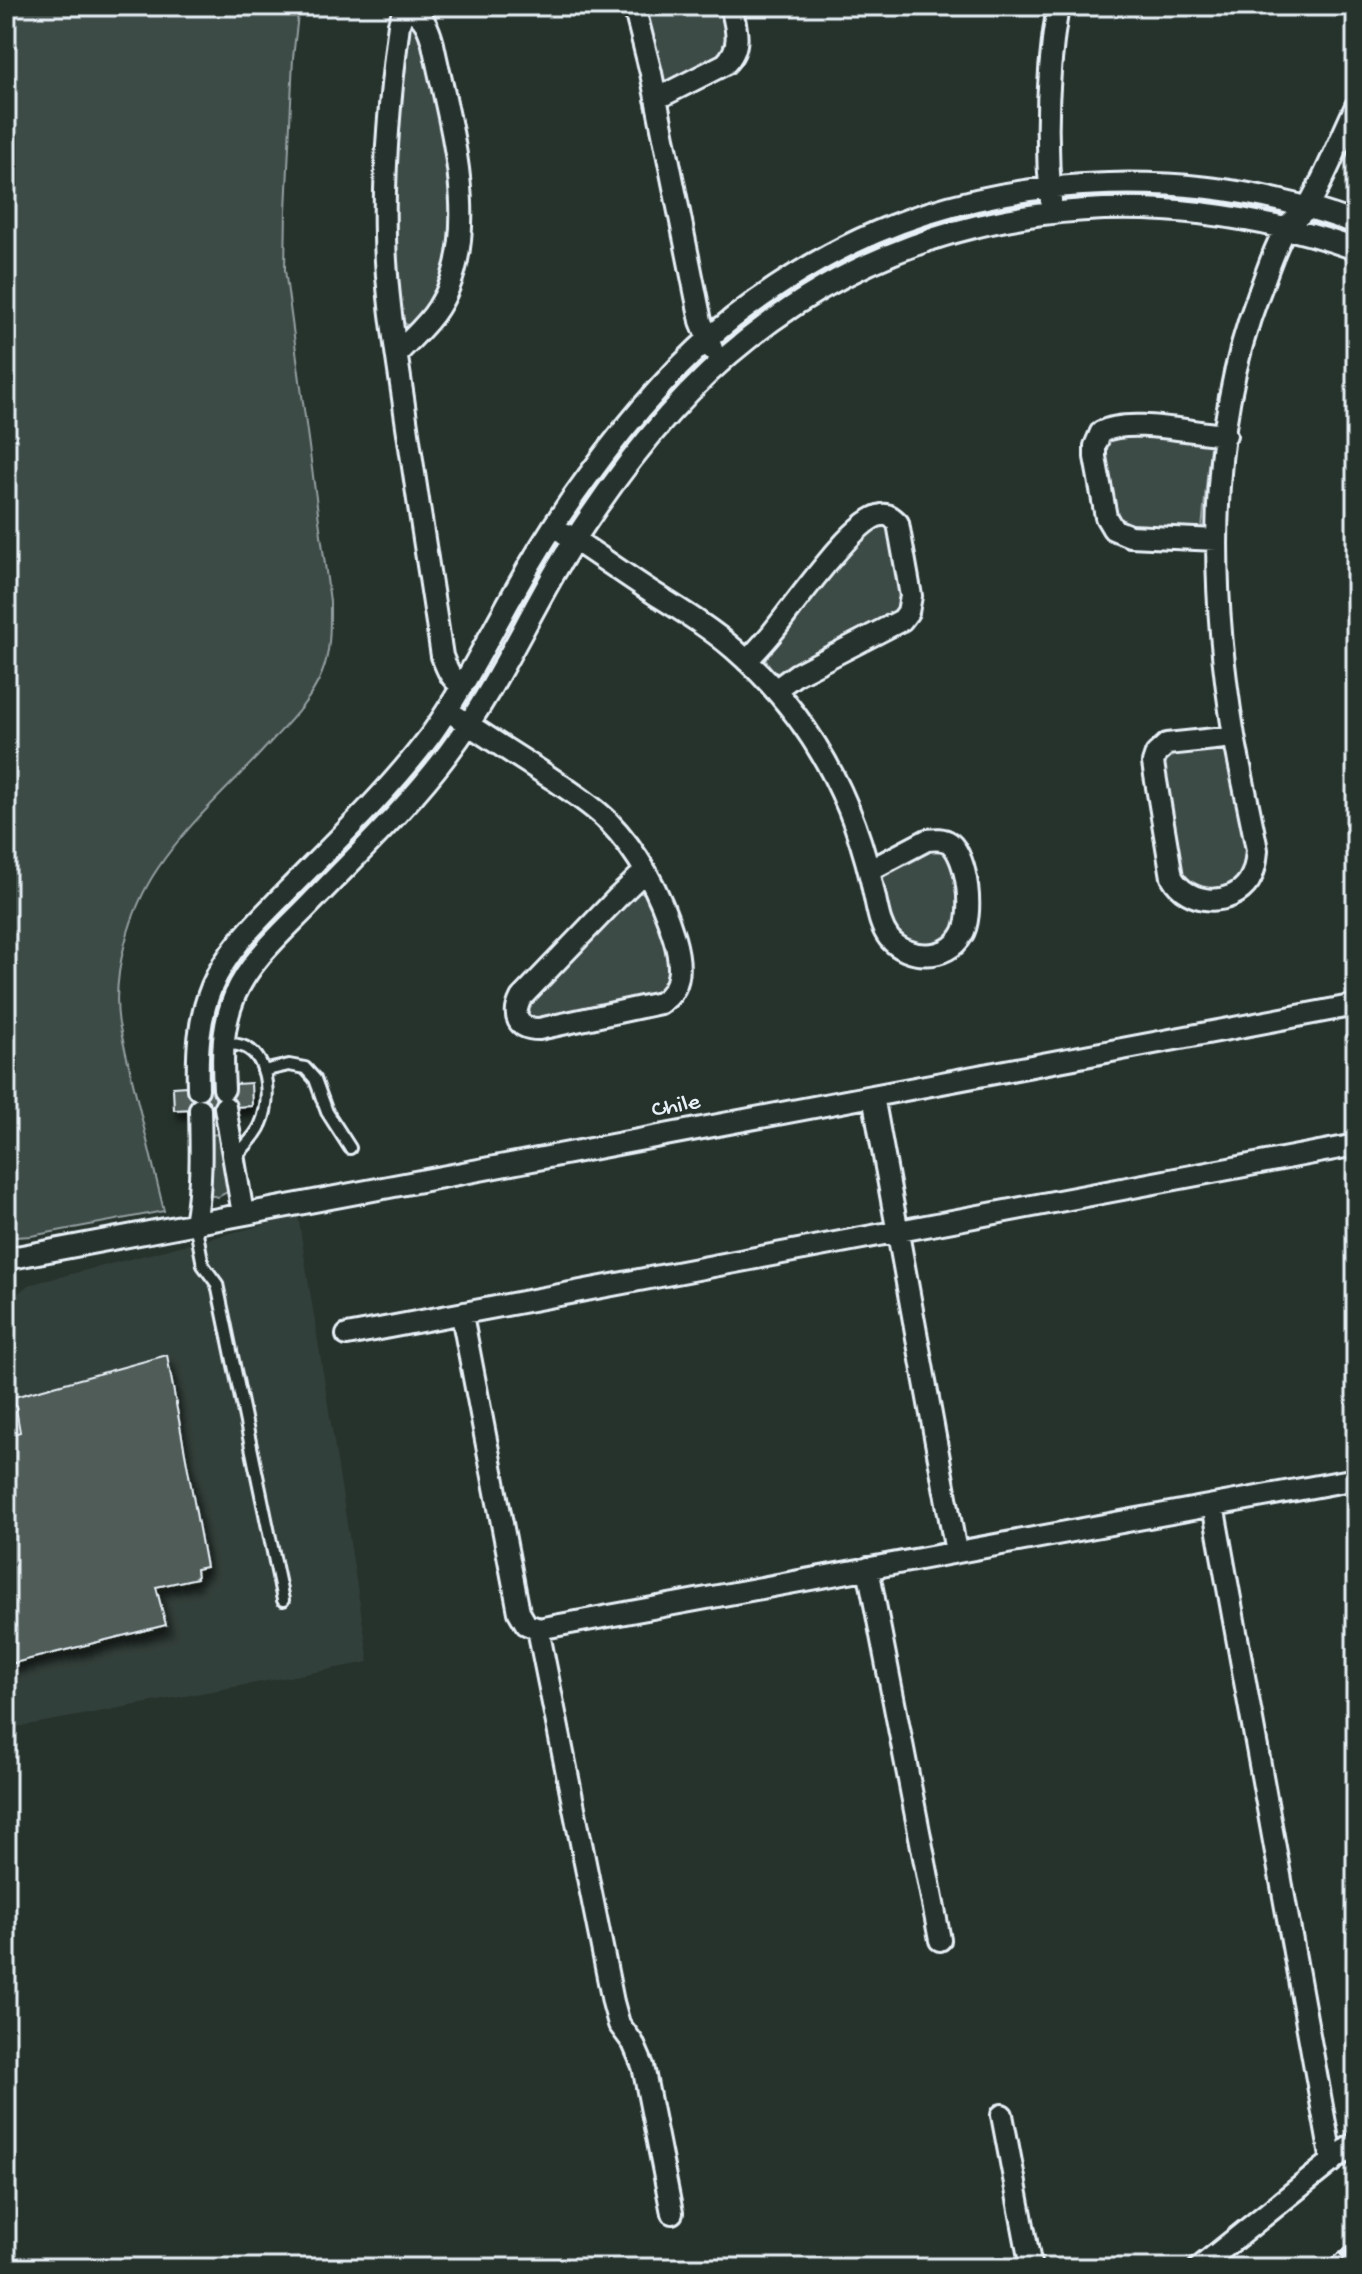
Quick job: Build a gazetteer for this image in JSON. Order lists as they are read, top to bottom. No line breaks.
{"streets":{"street":["Chile"]}}
